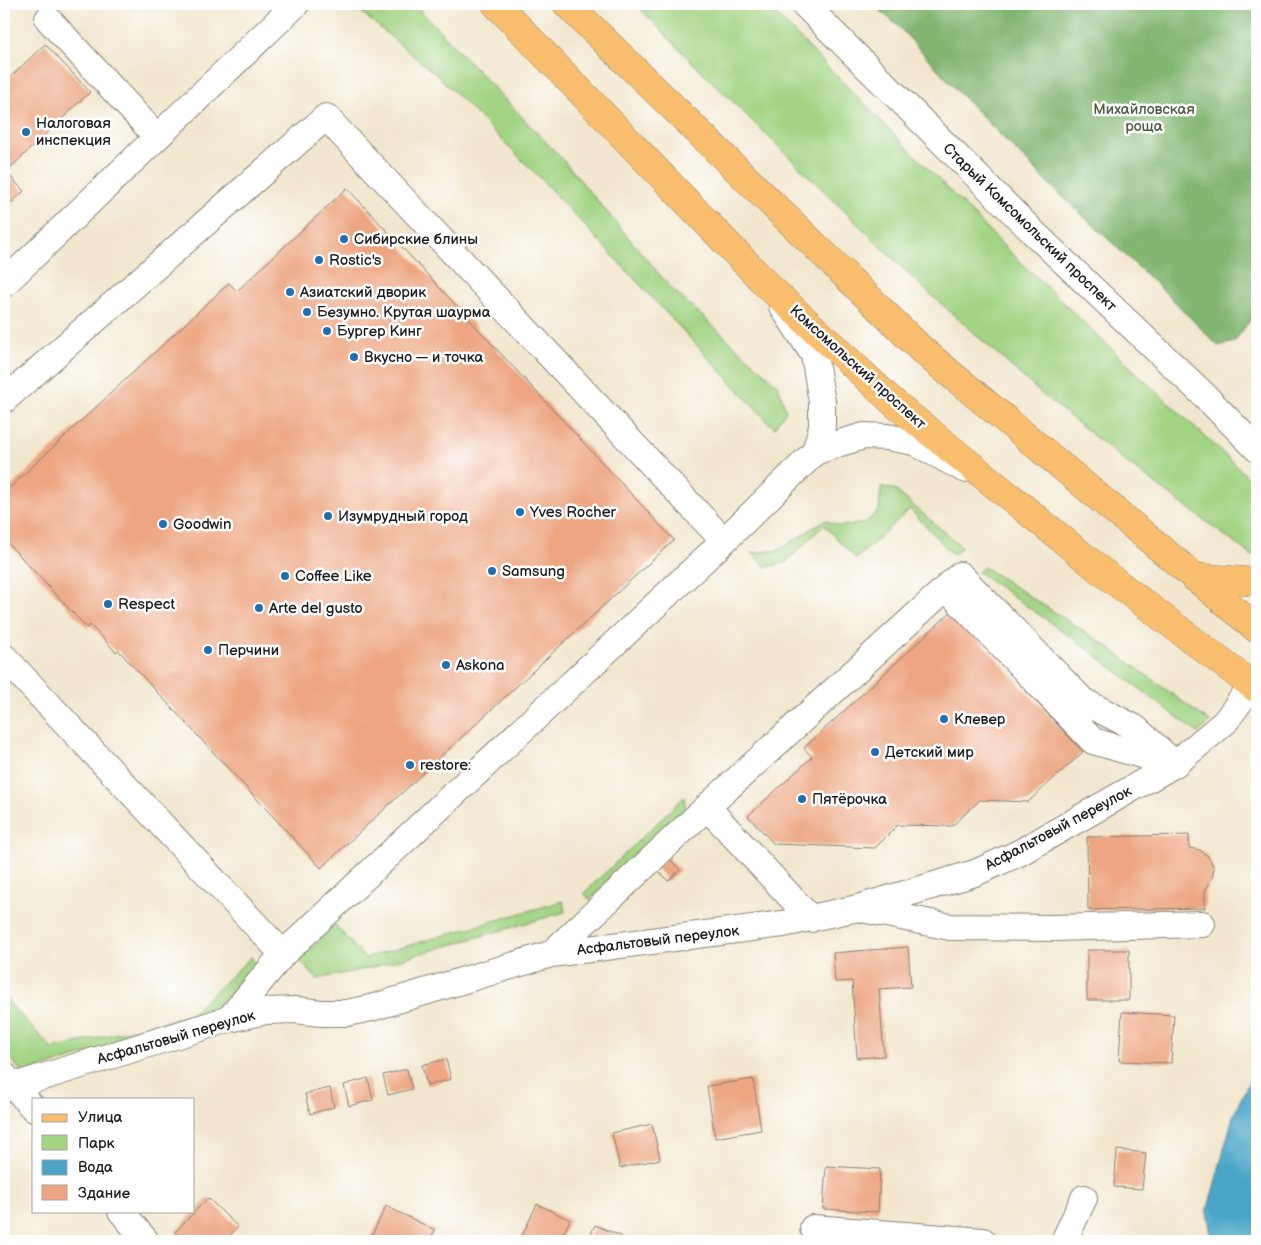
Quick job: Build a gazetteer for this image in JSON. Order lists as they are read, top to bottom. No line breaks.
{"streets":{"main road":["Комсомольский проспект"],"street":["Старый Комсомольский проспект","Асфальтовый переулок"]},"crossings":[["Комсомольский проспект","Асфальтовый переулок"]],"parks":["Михайловская роща"],"places":["Налоговая инспекция","Сибирские блины","Rostic's","Азиатский дворик","Безумно. Крутая шаурма","Бургер Кинг","Вкусно — и точка","Yves Rocher","Изумрудный город","Goodwin","Samsung","Coffee Like","Respect","Arte del gusto","Перчини","Askona","Клевер","Детский мир","restore:","Пятёрочка"],"legend":["Улица","Парк","Вода","Здание"]}
